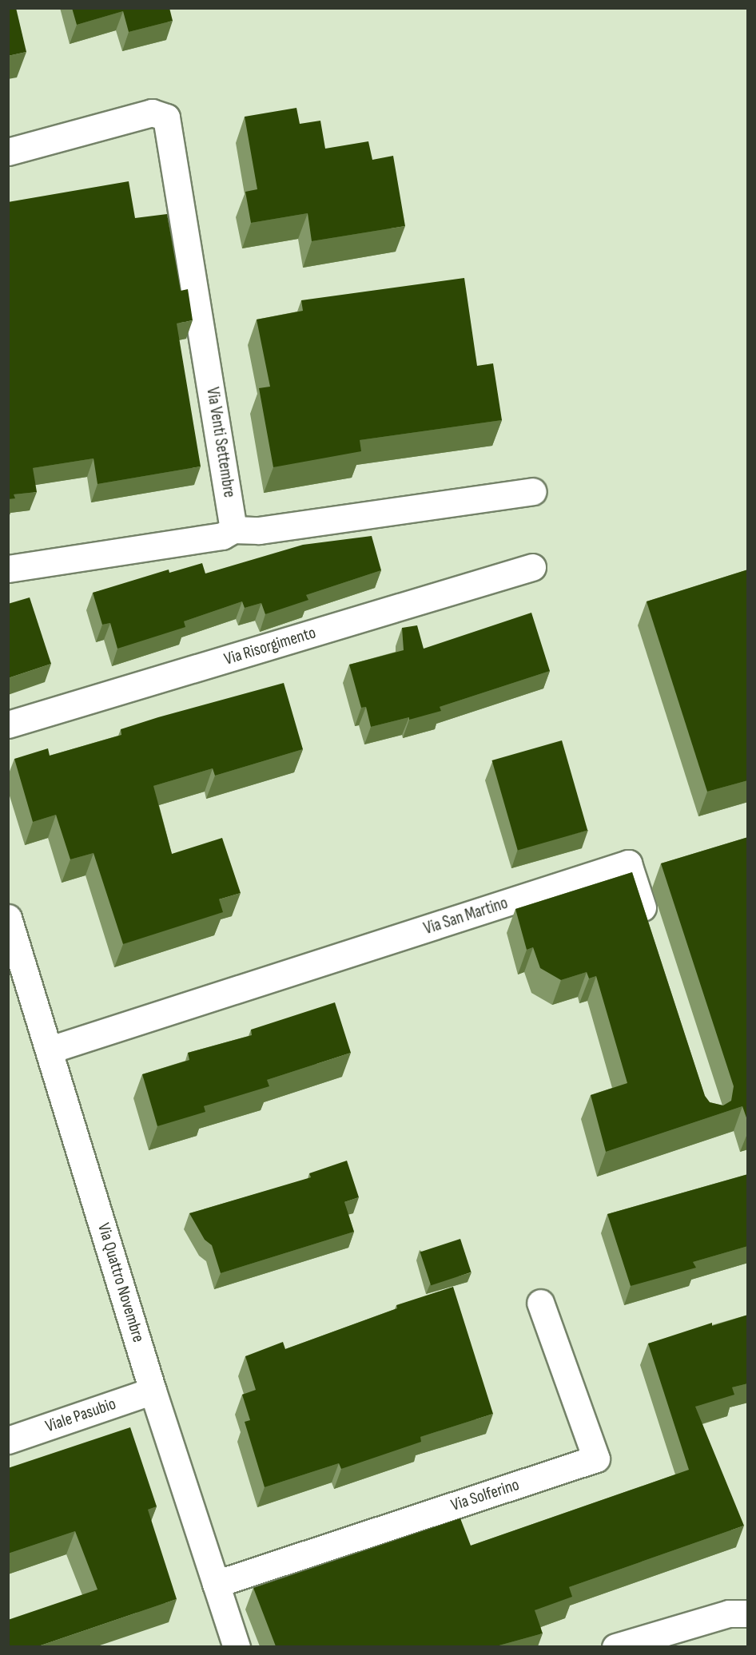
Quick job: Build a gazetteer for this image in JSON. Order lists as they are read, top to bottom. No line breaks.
{"streets":{"street":["Via Venti Settembre","Via Risorgimento","Via San Martino","Via Quattro Novembre","Viale Pasubio","Via Solferino"]},"crossings":[["Via San Martino","Via Quattro Novembre"],["Via Quattro Novembre","Viale Pasubio"],["Via Quattro Novembre","Via Solferino"]]}
